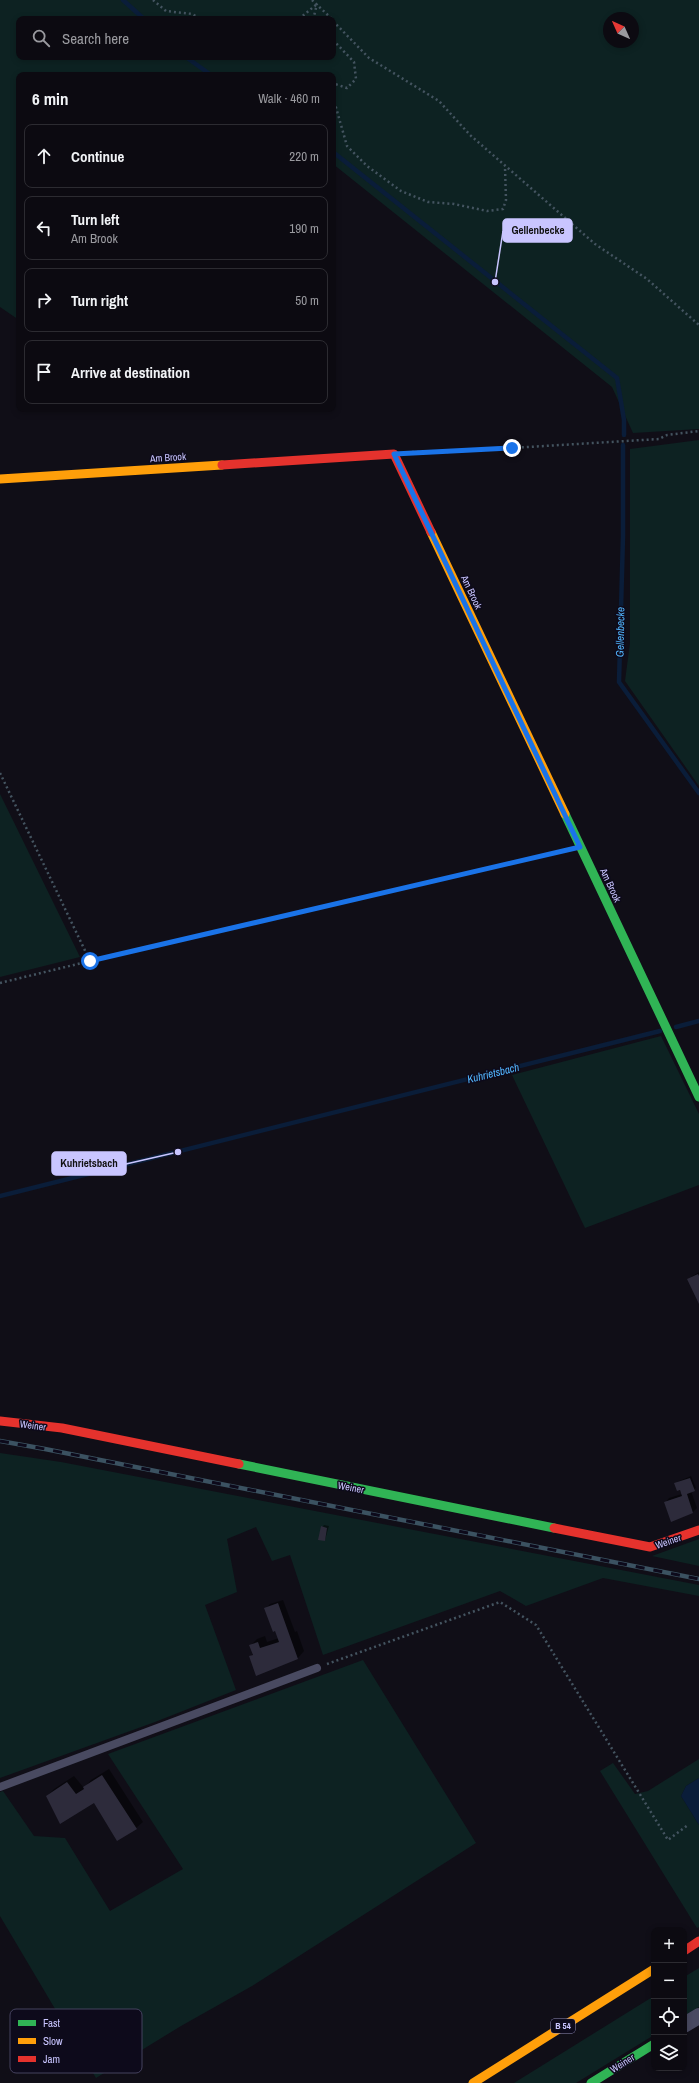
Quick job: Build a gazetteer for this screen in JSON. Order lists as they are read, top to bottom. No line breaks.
{"streets":{"main road":["Am Brook","Weiner","B 54"]},"water":["Gellenbecke","Kuhrietsbach"],"places":["Gellenbecke","Kuhrietsbach"],"legend":["Fast","Slow","Jam"],"north":"top left","page":{"search":"Search here","heading":["6 min","Walk · 460 m"],"list":[["Continue","220 m"],["Turn left","Am Brook","190 m"],["Turn right","50 m"],"Arrive at destination"],"map_buttons":["+","−"]}}
